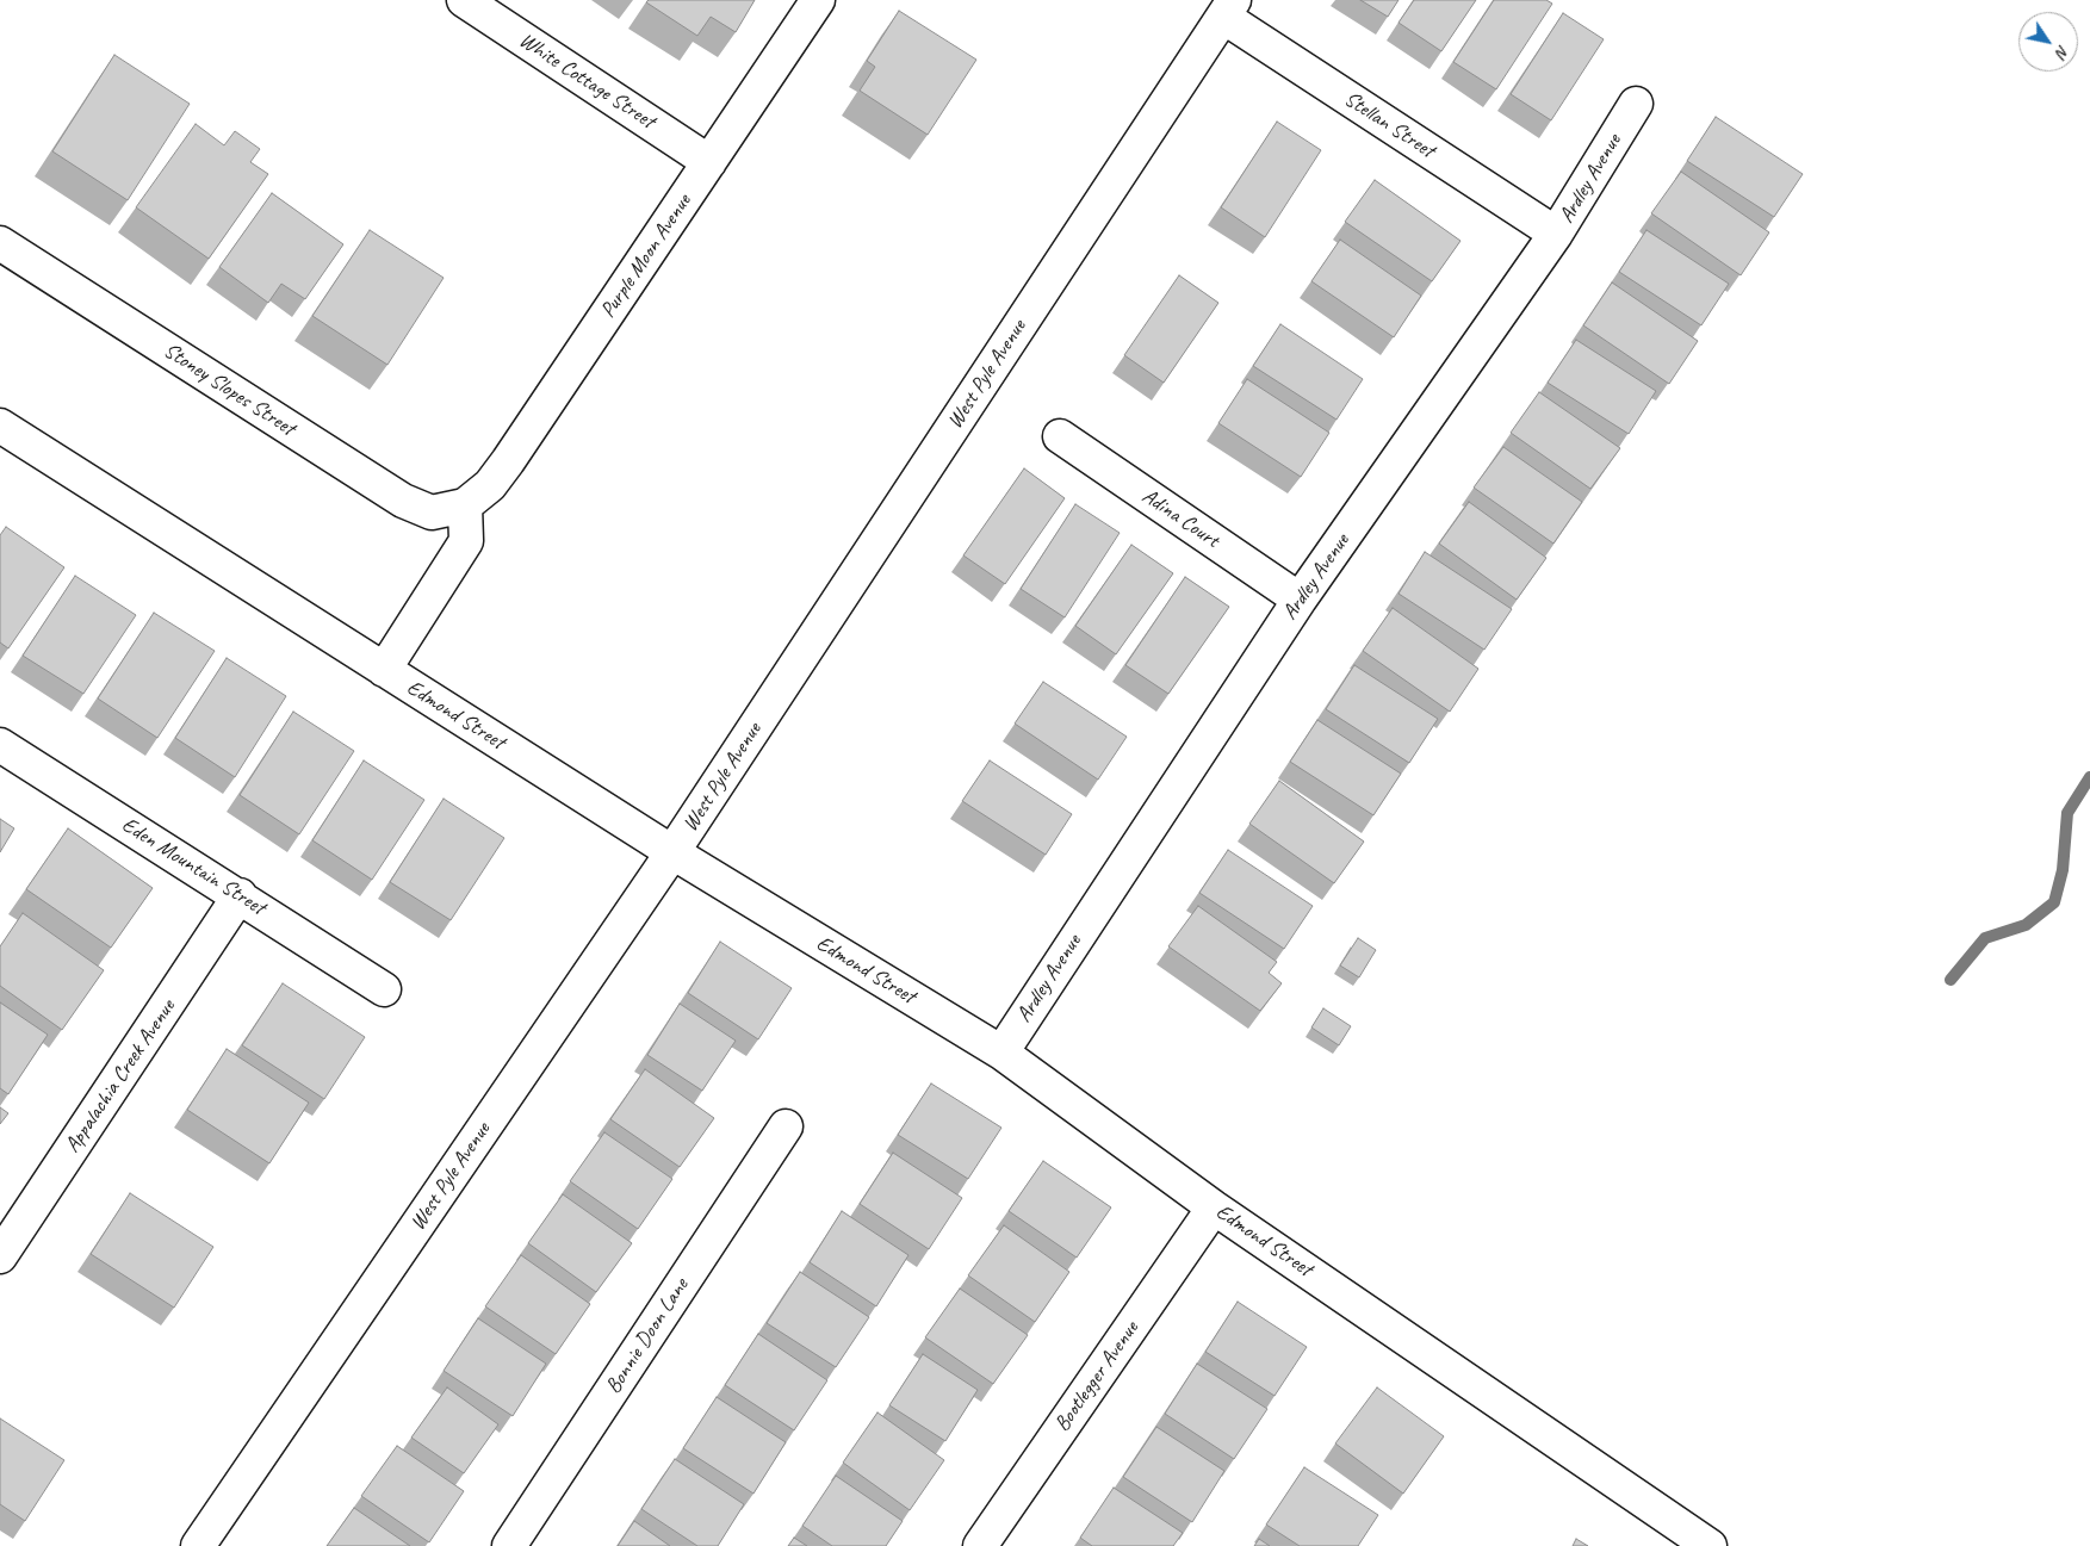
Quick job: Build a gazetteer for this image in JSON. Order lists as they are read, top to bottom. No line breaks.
{"streets":{"street":["White Cottage Street","Stellan Street","Ardley Avenue","Purple Moon Avenue","West Pyle Avenue","Stoney Slopes Street","Adina Court","Edmond Street","Eden Mountain Street","Appalachia Creek Avenue","Bonnie Doon Lane","Bootlegger Avenue"]},"crossings":[["White Cottage Street","Purple Moon Avenue"],["Stellan Street","Ardley Avenue"],["Stellan Street","West Pyle Avenue"],["Ardley Avenue","Adina Court"],["Ardley Avenue","Edmond Street"],["Purple Moon Avenue","Stoney Slopes Street"],["West Pyle Avenue","Edmond Street"],["Edmond Street","Bootlegger Avenue"],["Eden Mountain Street","Appalachia Creek Avenue"]],"north":"bottom right"}
